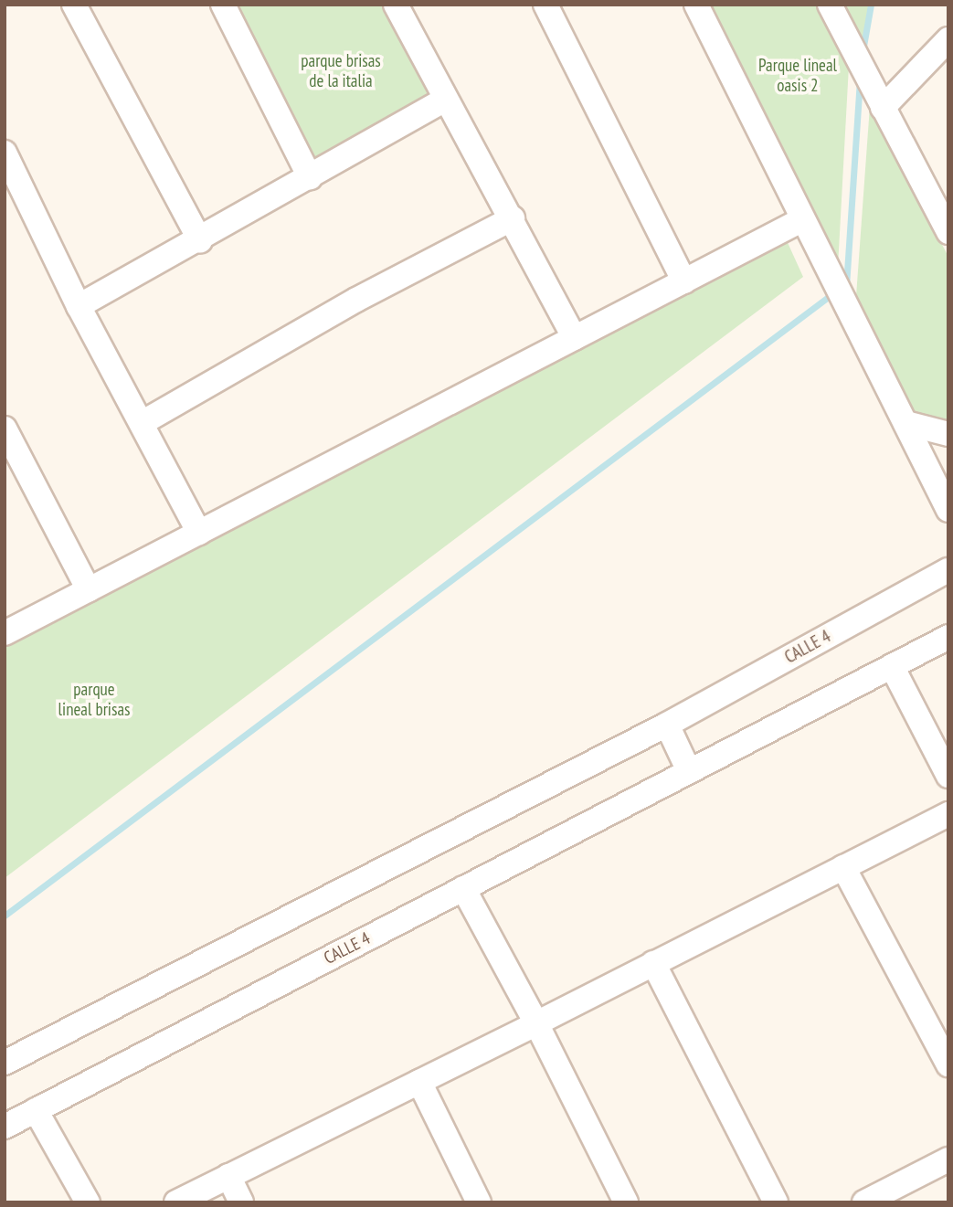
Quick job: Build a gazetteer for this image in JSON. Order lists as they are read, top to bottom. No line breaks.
{"streets":{"street":["CALLE 4"]},"parks":["parque brisas de la italia","Parque lineal oasis 2","parque lineal brisas"]}
